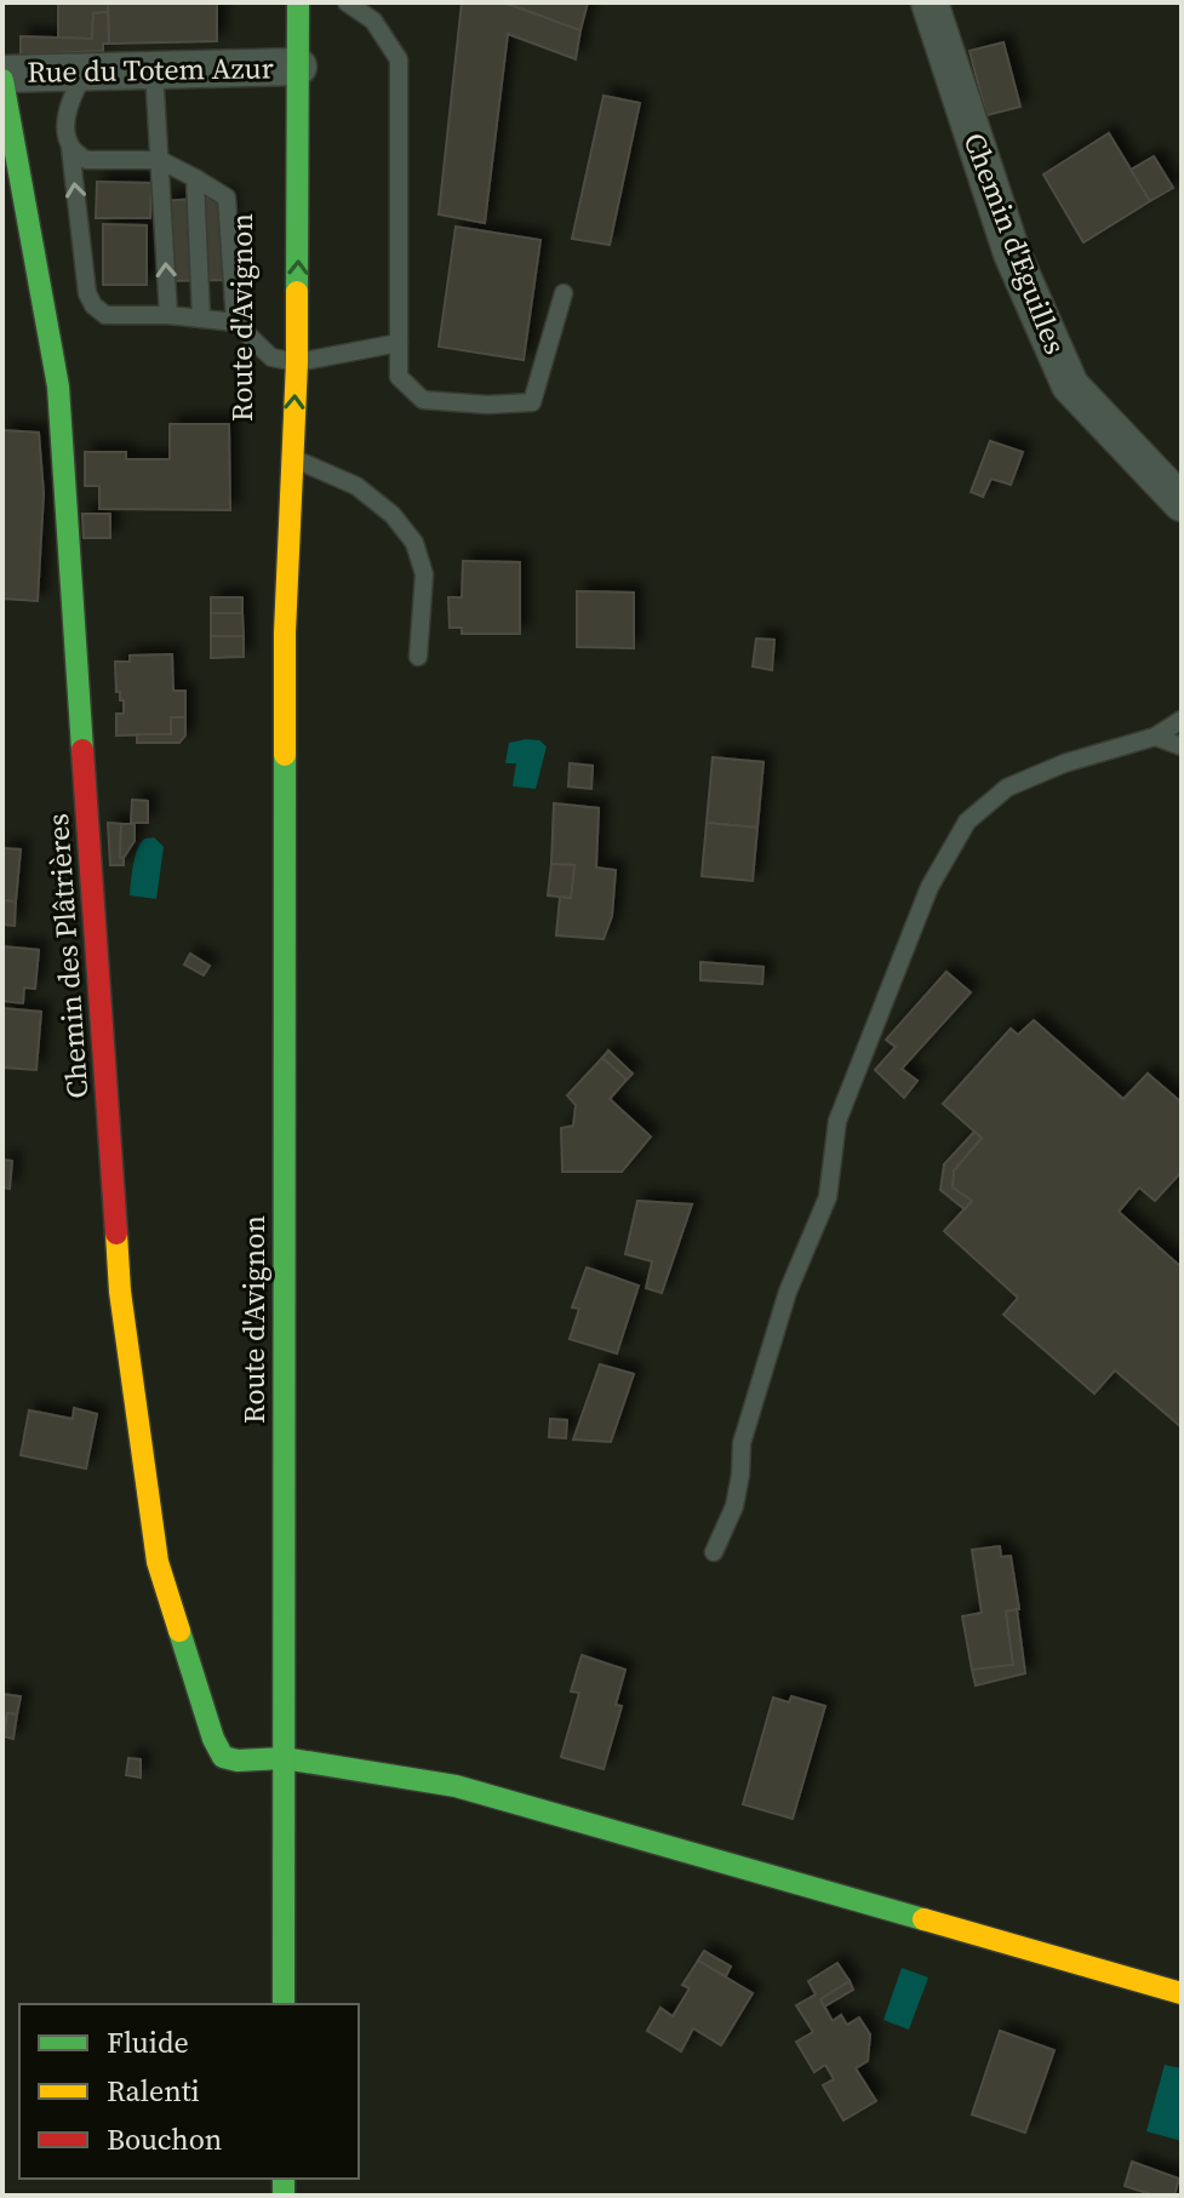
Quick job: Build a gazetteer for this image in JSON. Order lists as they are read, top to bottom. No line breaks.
{"streets":{"street":["Rue du Totem Azur","Chemin d'Eguilles","Route d'Avignon","Chemin des Plâtrières"]},"crossings":[["Rue du Totem Azur","Route d'Avignon"],["Rue du Totem Azur","Chemin des Plâtrières"],["Route d'Avignon","Chemin des Plâtrières"]],"legend":["Fluide","Ralenti","Bouchon"]}
